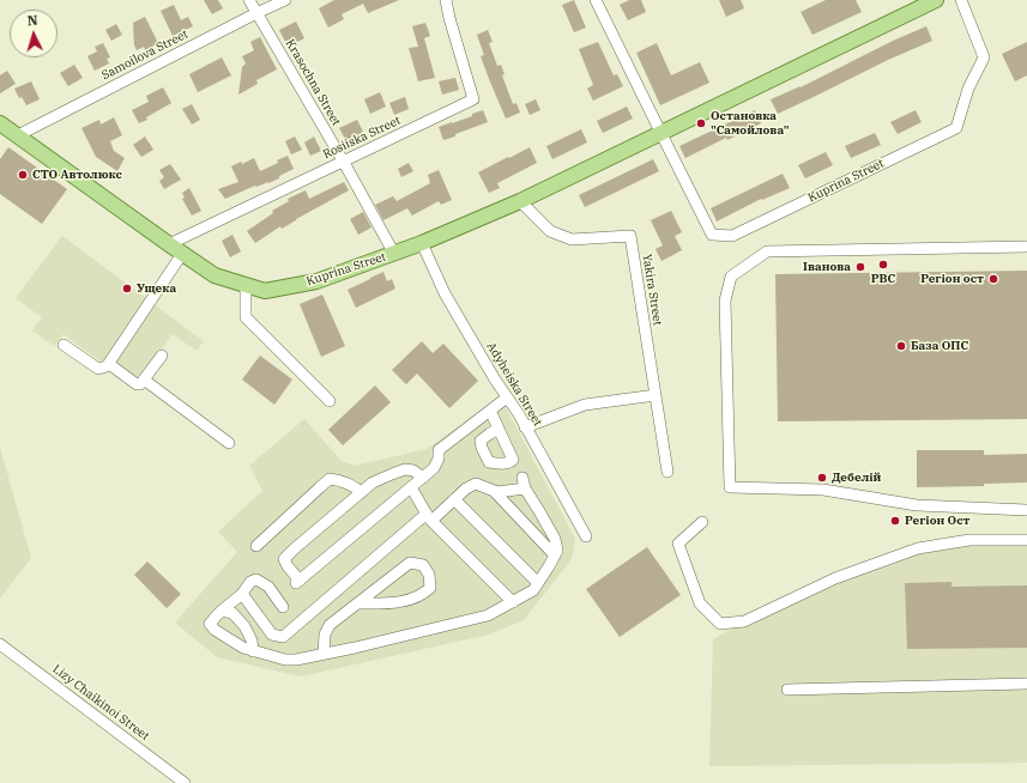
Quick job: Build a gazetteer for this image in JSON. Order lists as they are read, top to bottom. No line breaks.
{"streets":{"main road":["Kuprina Street"],"street":["Samoilova Street","Krasochna Street","Rosiiska Street","Yakira Street","Adyheiska Street","Lizy Chaikinoi Street"]},"crossings":[["Samoilova Street","Krasochna Street"],["Samoilova Street","Kuprina Street"],["Krasochna Street","Rosiiska Street"],["Krasochna Street","Kuprina Street"],["Rosiiska Street","Kuprina Street"],["Kuprina Street","Yakira Street"],["Kuprina Street","Adyheiska Street"]],"places":["Остановка \"Самойлова\"","СТО Автолюкс","РВС","Іванова","Регіон ост","Ущека","База ОПС","Дебелій","Регіон Ост"],"north":"top"}
